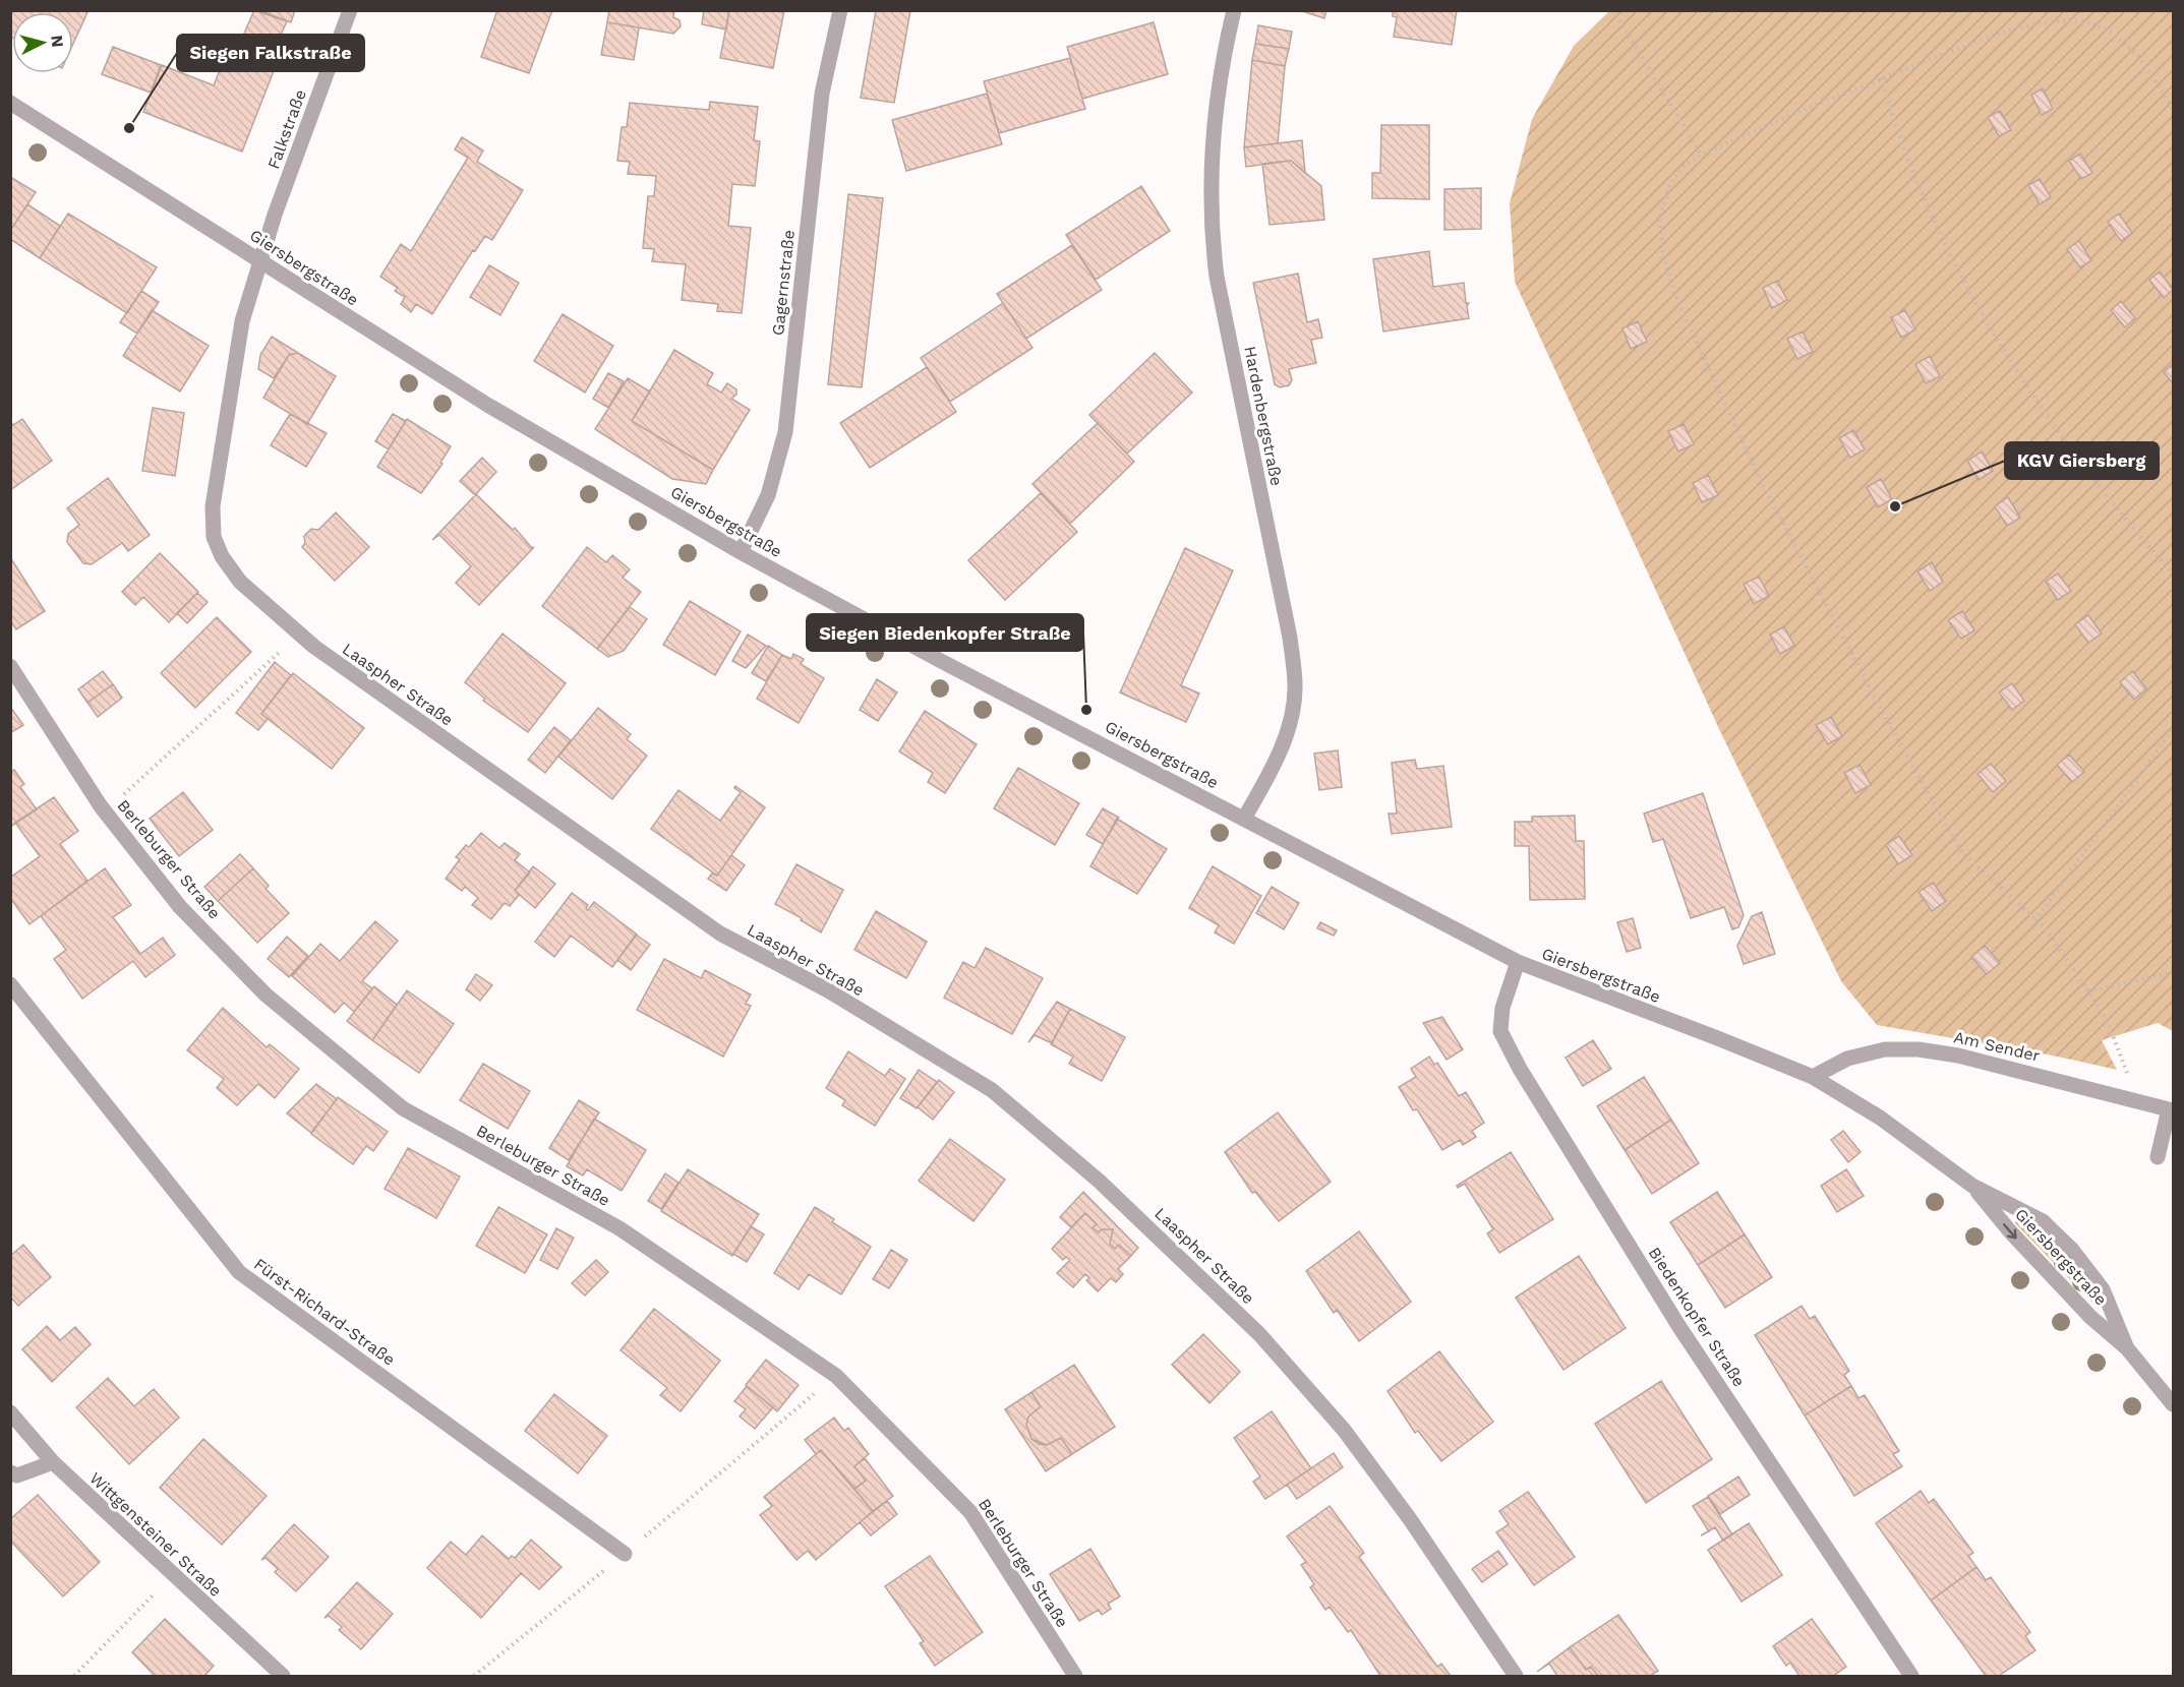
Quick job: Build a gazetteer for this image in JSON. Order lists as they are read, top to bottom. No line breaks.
{"streets":{"street":["Falkstraße","Giersbergstraße","Gagernstraße","Hardenbergstraße","Laaspher Straße","Berleburger Straße","Am Sender","Fürst-Richard-Straße","Biedenkopfer Straße","Wittgensteiner Straße"]},"crossings":[["Falkstraße","Giersbergstraße"],["Falkstraße","Laaspher Straße"],["Giersbergstraße","Gagernstraße"],["Giersbergstraße","Hardenbergstraße"],["Giersbergstraße","Laaspher Straße"],["Giersbergstraße","Am Sender"],["Giersbergstraße","Biedenkopfer Straße"]],"places":["Siegen Falkstraße","KGV Giersberg","Siegen Biedenkopfer Straße"],"north":"right"}
